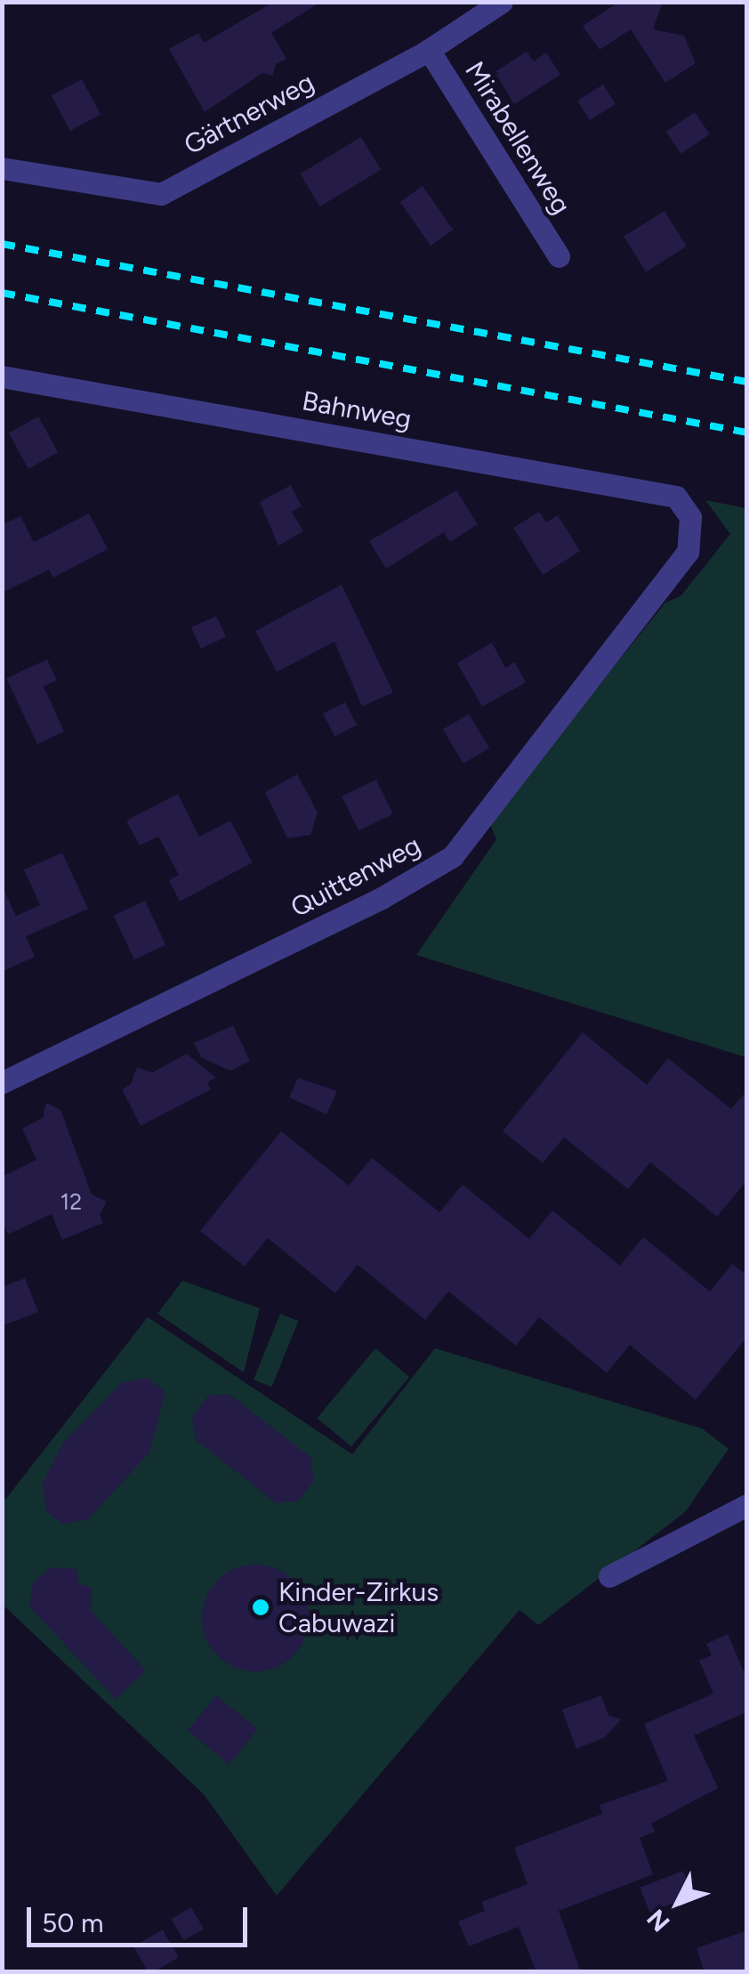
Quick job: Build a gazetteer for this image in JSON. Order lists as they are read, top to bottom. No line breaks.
{"streets":{"street":["Gärtnerweg","Mirabellenweg","Bahnweg","Quittenweg"]},"crossings":[["Gärtnerweg","Mirabellenweg"],["Bahnweg","Quittenweg"]],"places":["Kinder-Zirkus Cabuwazi"],"house_numbers":["12"],"scale_bar":"50 m","north":"bottom left"}
